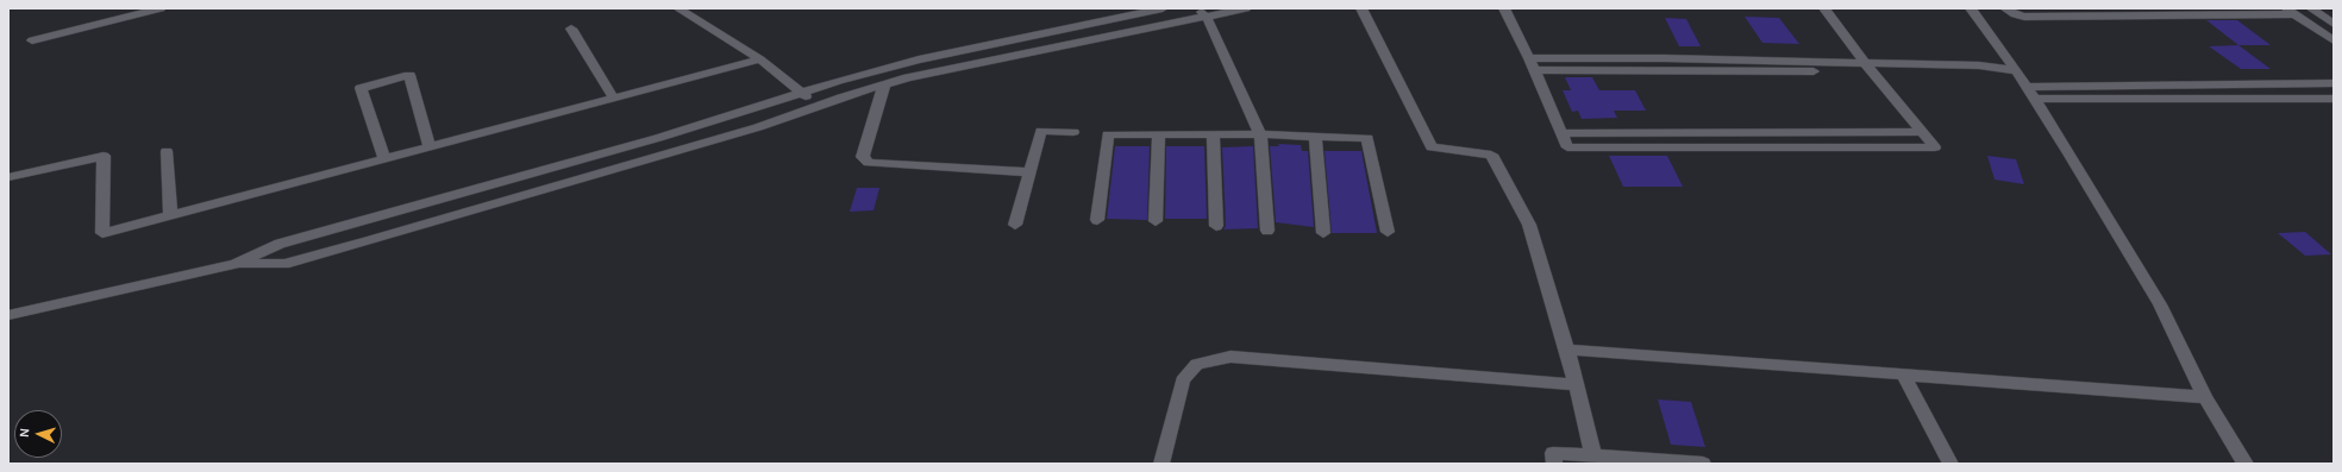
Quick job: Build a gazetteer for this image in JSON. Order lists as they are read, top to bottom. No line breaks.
{"north":"left"}
